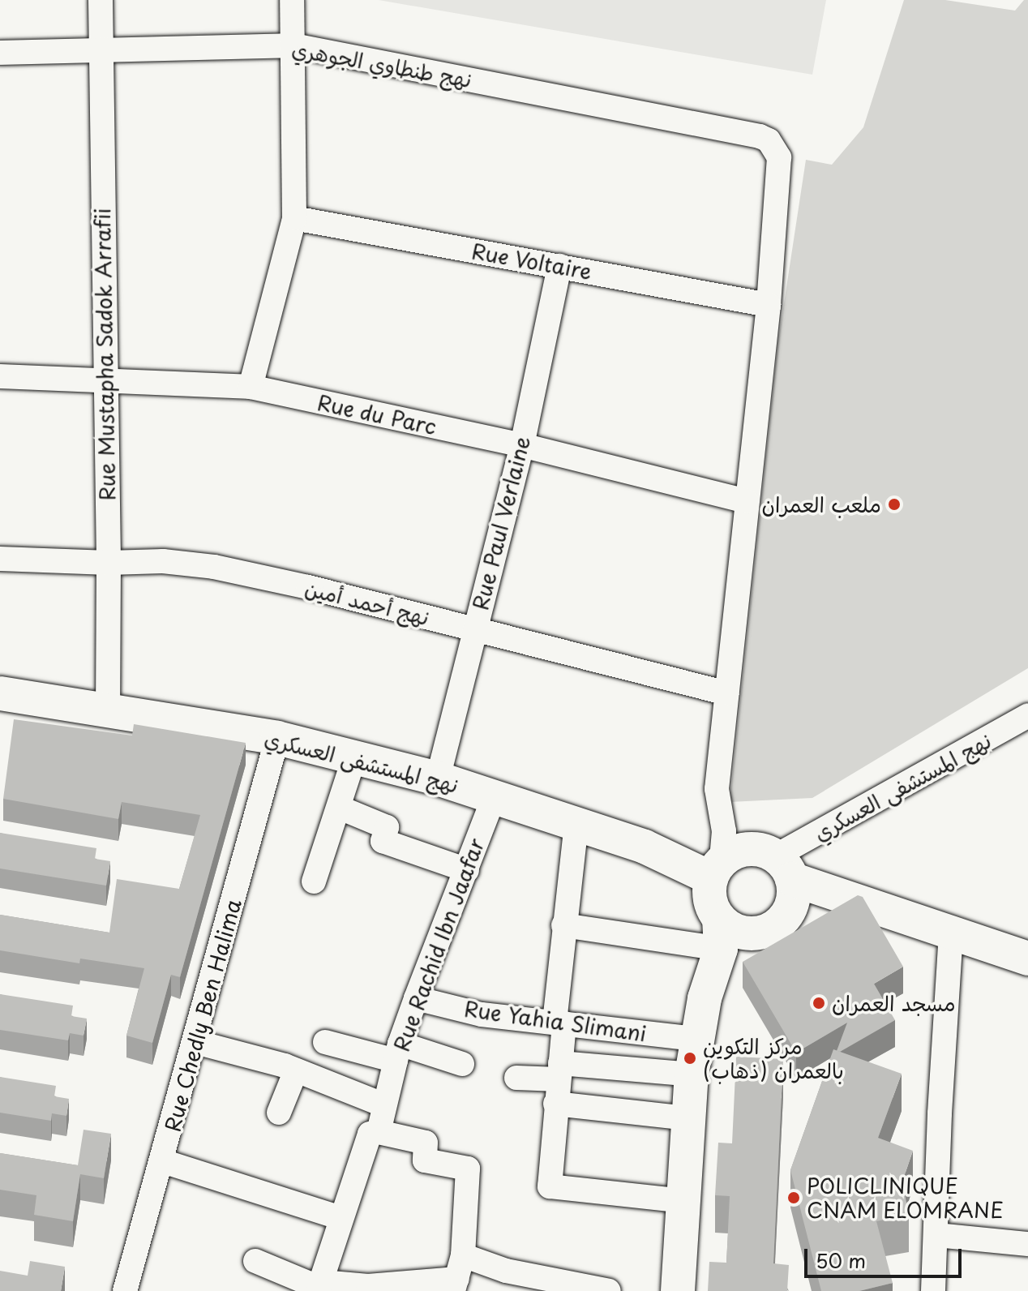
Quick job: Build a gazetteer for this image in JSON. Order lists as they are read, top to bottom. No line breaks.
{"streets":{"street":["نهج طنطاوي الجوهري","Rue Voltaire","Rue Mustapha Sadok Arrafii","Rue du Parc","Rue Paul Verlaine","نهج أحمد أمين","نهج المستشفى العسكري","Rue Rachid Ibn Jaafar","Rue Chedly Ben Halima","Rue Yahia Slimani"]},"crossings":[["نهج طنطاوي الجوهري","Rue Voltaire"],["نهج طنطاوي الجوهري","Rue Mustapha Sadok Arrafii"],["Rue Voltaire","Rue Paul Verlaine"],["Rue Mustapha Sadok Arrafii","Rue du Parc"],["Rue Mustapha Sadok Arrafii","نهج أحمد أمين"],["Rue Mustapha Sadok Arrafii","نهج المستشفى العسكري"],["Rue du Parc","Rue Paul Verlaine"],["Rue Paul Verlaine","نهج أحمد أمين"],["Rue Paul Verlaine","نهج المستشفى العسكري"],["نهج المستشفى العسكري","Rue Rachid Ibn Jaafar"],["نهج المستشفى العسكري","Rue Chedly Ben Halima"],["Rue Rachid Ibn Jaafar","Rue Yahia Slimani"]],"places":["ملعب العمران","مسجد العمران","مركز التكوين بالعمران (ذهاب)","POLICLINIQUE CNAM ELOMRANE"],"scale_bar":"50 m"}
